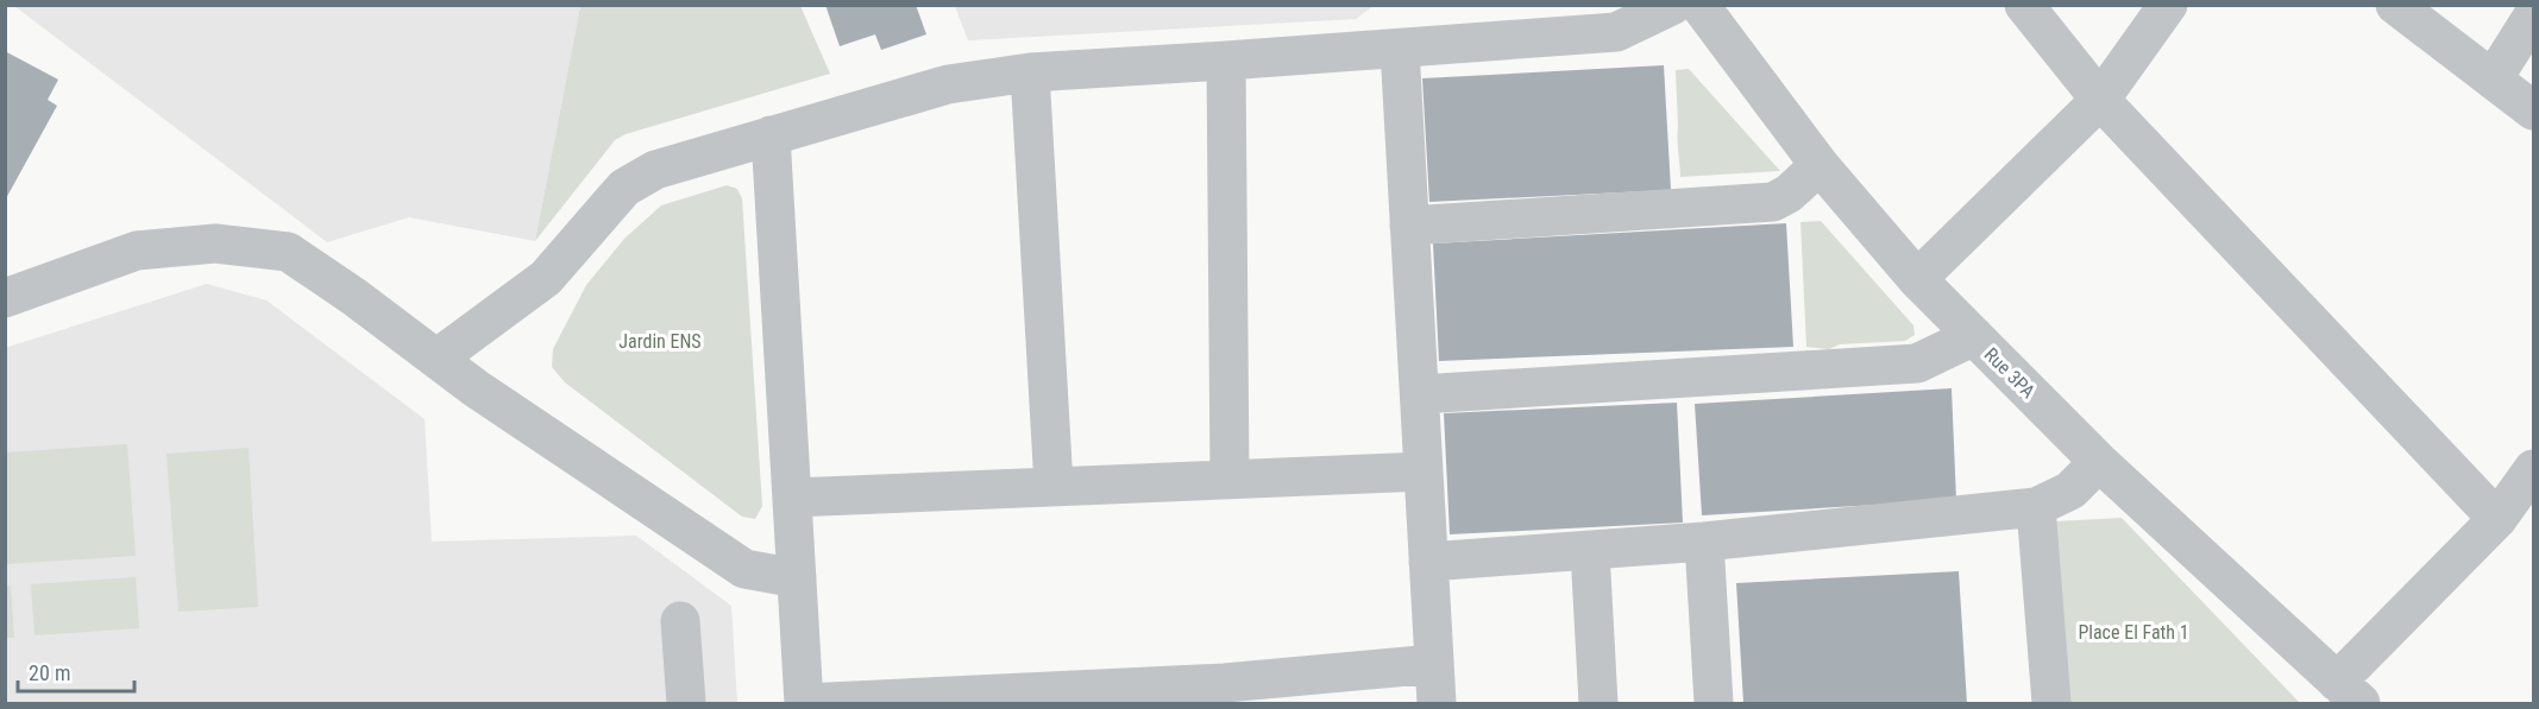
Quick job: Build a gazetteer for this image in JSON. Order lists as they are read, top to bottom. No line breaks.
{"streets":{"street":["Rue 3PA"]},"parks":["Jardin ENS","Place El Fath 1"],"scale_bar":"20 m"}
